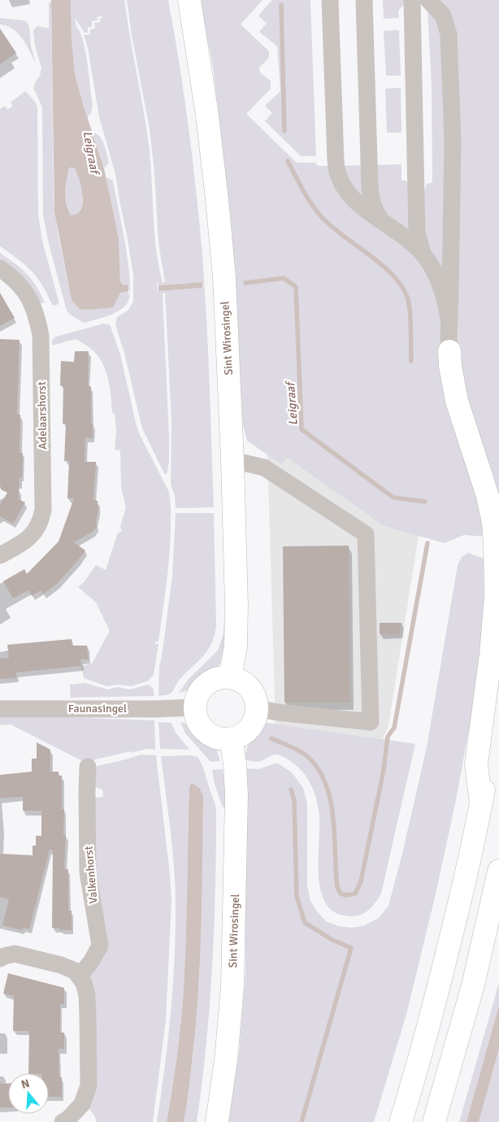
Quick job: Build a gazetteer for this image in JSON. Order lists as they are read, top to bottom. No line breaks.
{"streets":{"main road":["Sint Wirosingel"],"street":["Adelaarshorst","Faunasingel","Valkenhorst"]},"crossings":[["Sint Wirosingel","Faunasingel"]],"water":["Leigraaf"],"north":"top"}
